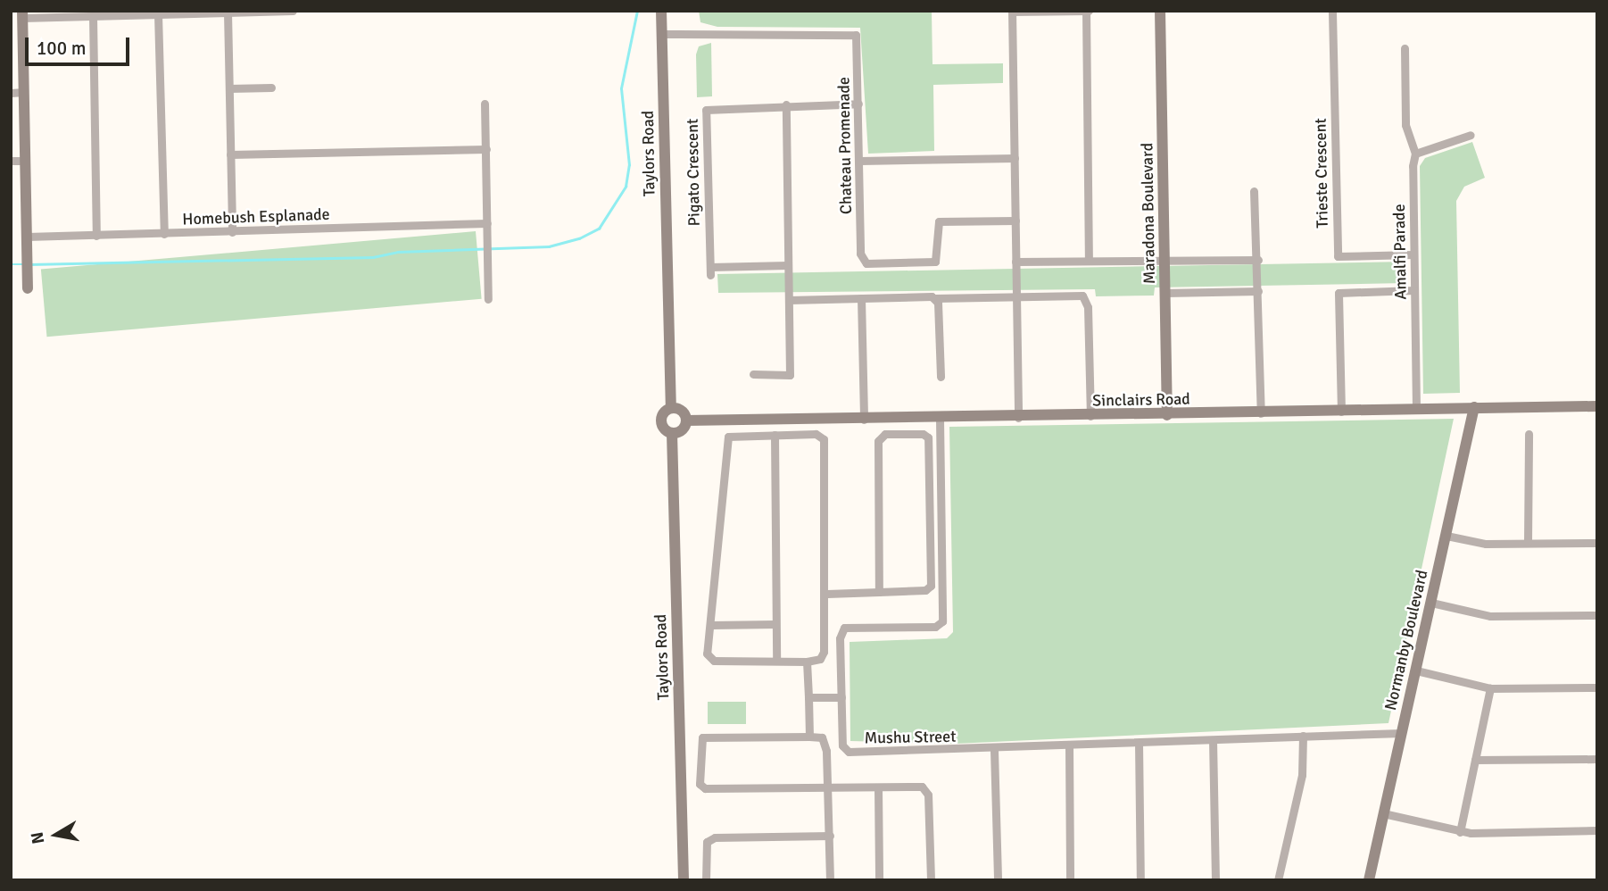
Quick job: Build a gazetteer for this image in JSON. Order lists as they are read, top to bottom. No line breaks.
{"streets":{"street":["Chateau Promenade","Taylors Road","Pigato Crescent","Trieste Crescent","Maradona Boulevard","Homebush Esplanade","Amalfi Parade","Sinclairs Road","Normanby Boulevard","Mushu Street"]},"crossings":[["Chateau Promenade","Taylors Road"],["Chateau Promenade","Pigato Crescent"],["Trieste Crescent","Amalfi Parade"],["Maradona Boulevard","Sinclairs Road"],["Amalfi Parade","Sinclairs Road"],["Sinclairs Road","Normanby Boulevard"],["Sinclairs Road","Mushu Street"],["Normanby Boulevard","Mushu Street"]],"scale_bar":"100 m","north":"left"}
